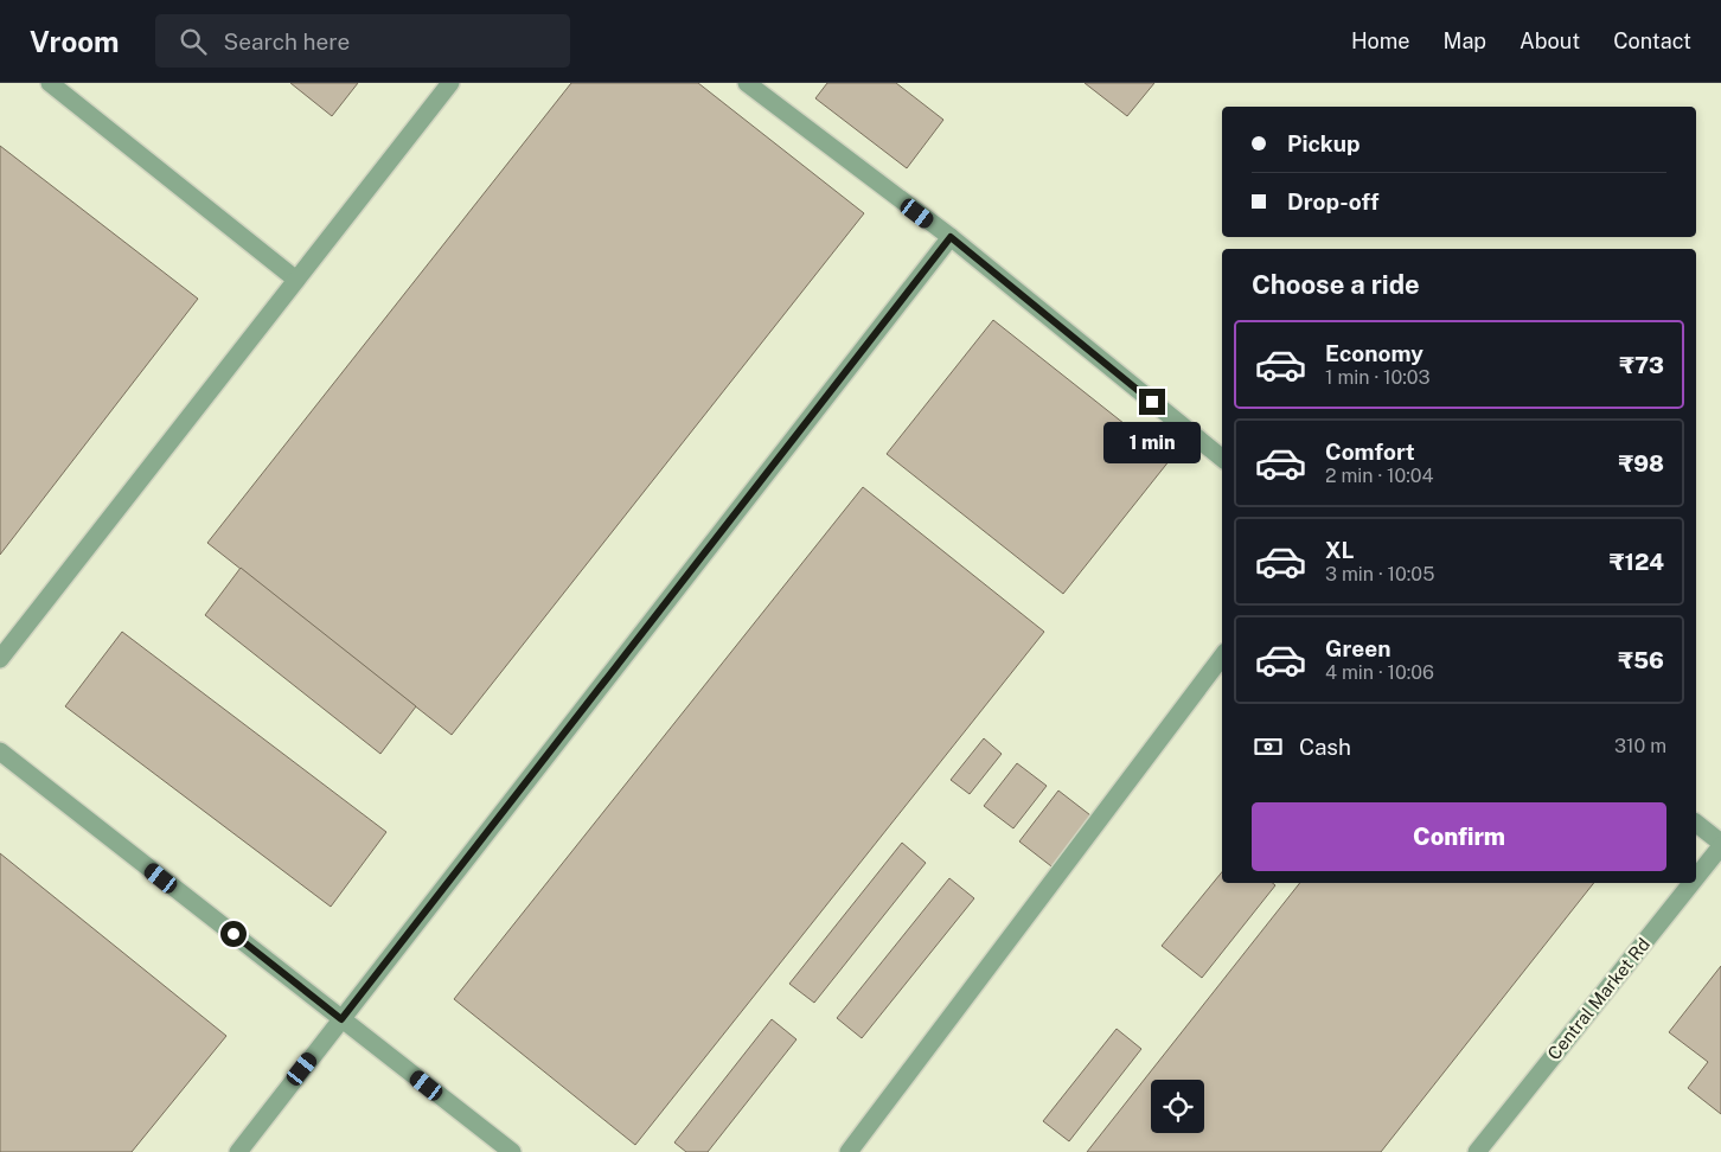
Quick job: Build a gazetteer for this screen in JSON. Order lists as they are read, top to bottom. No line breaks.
{"streets":{"street":["Central Market Rd"]},"page":{"header":"Vroom","search":"Search here","nav":["Home","Map","About","Contact"],"banner":["Pickup","Drop-off"],"heading":"Choose a ride","list":[{"name":"Economy","note":"1 min · 10:03","value":"₹73"},{"name":"Comfort","note":"2 min · 10:04","value":"₹98"},{"name":"XL","note":"3 min · 10:05","value":"₹124"},{"name":"Green","note":"4 min · 10:06","value":"₹56"}],"bubble":"1 min","pay":["Cash","310 m"],"buttons":"Confirm"}}
